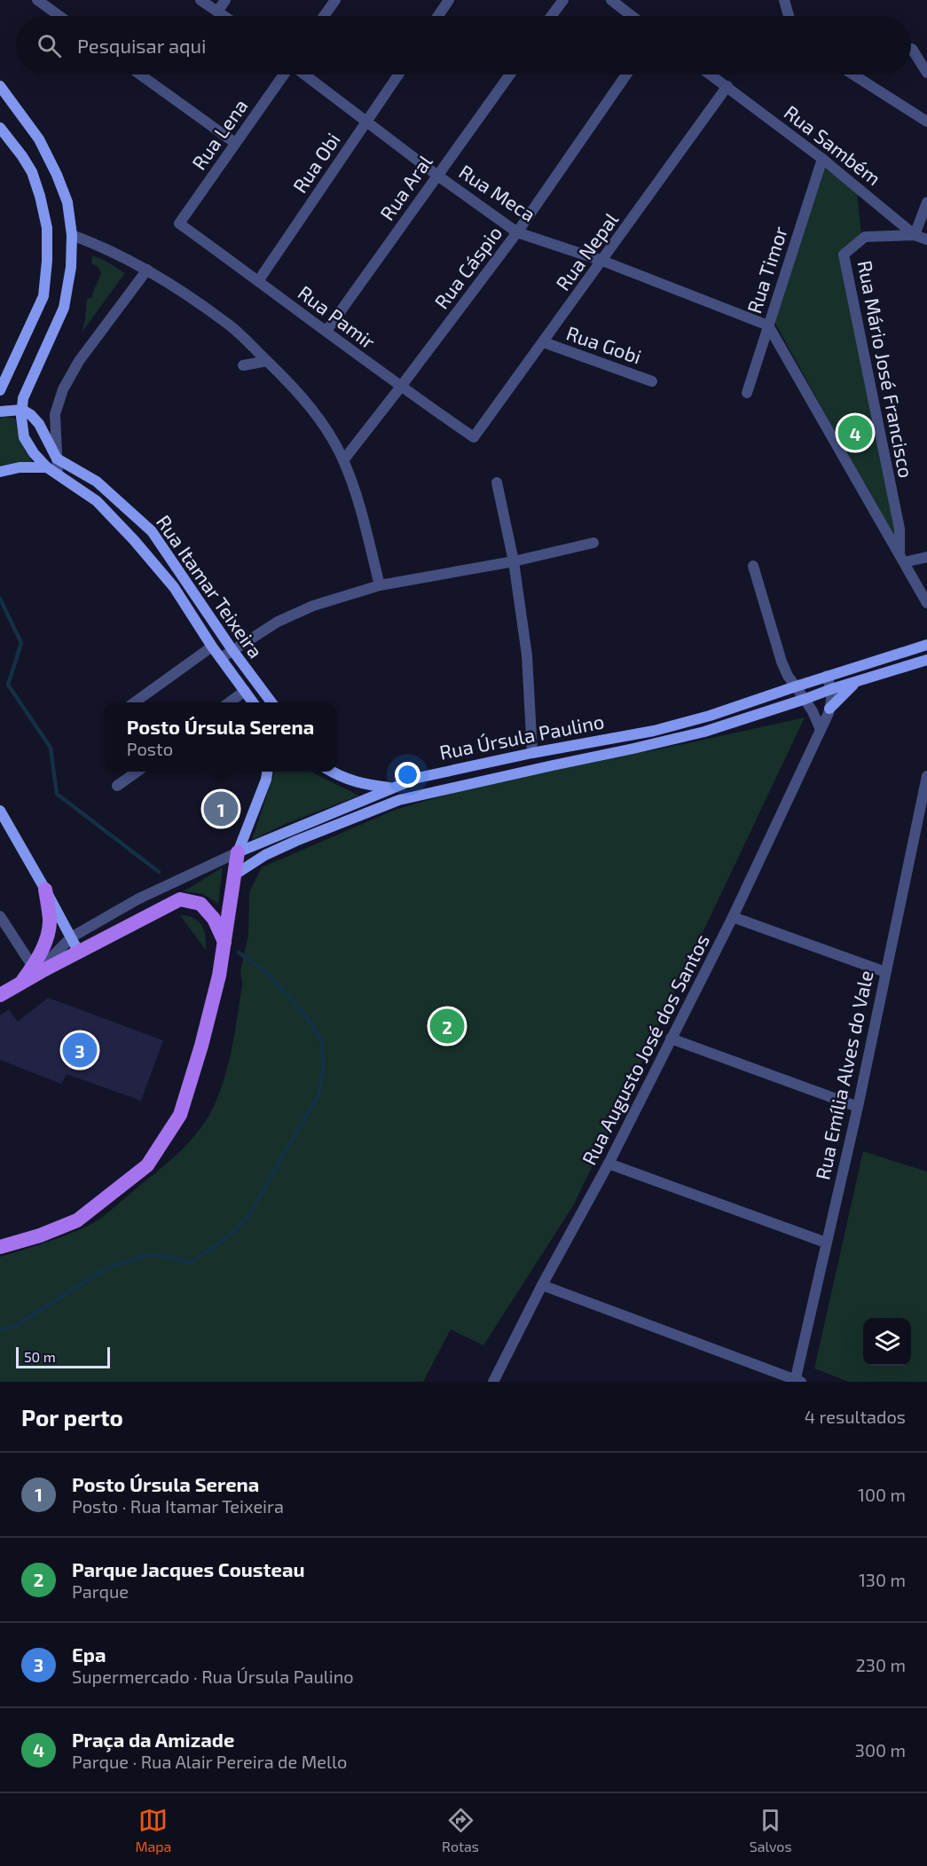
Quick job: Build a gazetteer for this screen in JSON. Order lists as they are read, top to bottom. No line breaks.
{"streets":{"main road":["Rua Itamar Teixeira","Rua Úrsula Paulino"],"street":["Rua Lena","Rua Sambém","Rua Obi","Rua Aral","Rua Meca","Rua Nepal","Rua Cáspio","Rua Timor","Rua Pamir","Rua Gobi","Rua Mário José Francisco","Rua Augusto José dos Santos","Rua Emília Alves do Vale"]},"crossings":[["Rua Lena","Rua Pamir"],["Rua Sambém","Rua Nepal"],["Rua Sambém","Rua Timor"],["Rua Sambém","Rua Mário José Francisco"],["Rua Obi","Rua Meca"],["Rua Obi","Rua Pamir"],["Rua Aral","Rua Meca"],["Rua Aral","Rua Pamir"],["Rua Meca","Rua Nepal"],["Rua Meca","Rua Cáspio"],["Rua Meca","Rua Timor"],["Rua Nepal","Rua Pamir"],["Rua Nepal","Rua Gobi"],["Rua Cáspio","Rua Pamir"],["Rua Úrsula Paulino","Rua Augusto José dos Santos"]],"scale_bar":"50 m","page":{"search":"Pesquisar aqui","pins":["4","1","2","3"],"popup":["Posto Úrsula Serena","Posto"],"scale":"50 m","heading":["Por perto","4 resultados"],"list":[{"mark":"1","name":"Posto Úrsula Serena","note":"Posto · Rua Itamar Teixeira","value":"100 m"},{"mark":"2","name":"Parque Jacques Cousteau","note":"Parque","value":"130 m"},{"mark":"3","name":"Epa","note":"Supermercado · Rua Úrsula Paulino","value":"230 m"},{"mark":"4","name":"Praça da Amizade","note":"Parque · Rua Alair Pereira de Mello","value":"300 m"}],"nav":["Mapa","Rotas","Salvos"]}}
